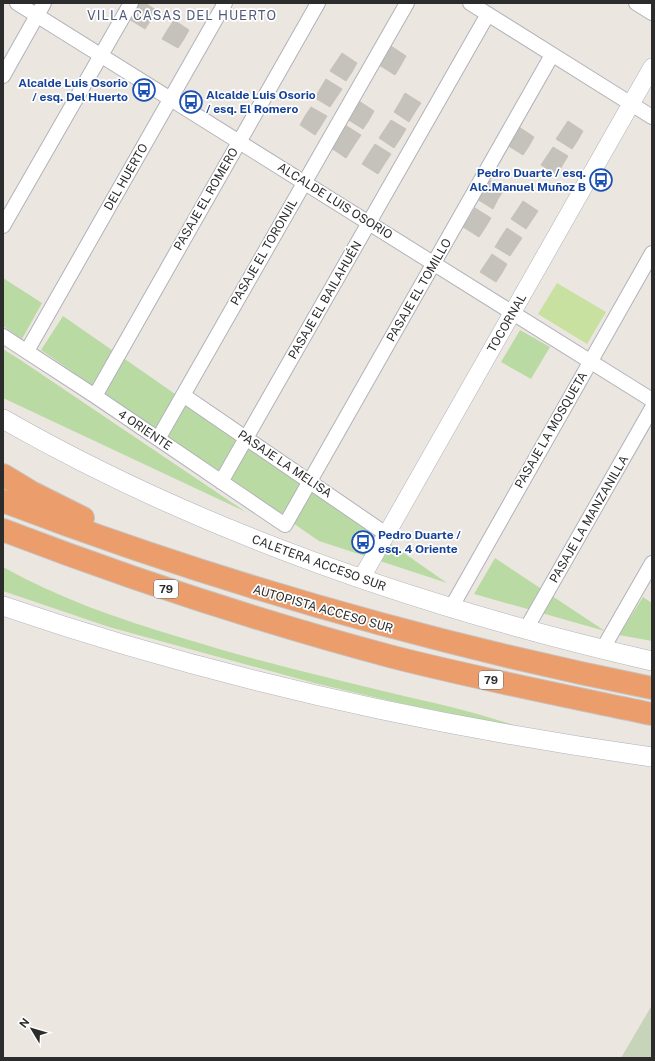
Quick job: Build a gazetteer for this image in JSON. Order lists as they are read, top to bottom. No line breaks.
{"streets":{"highway":["79","AUTOPISTA ACCESO SUR"],"main road":["CALETERA ACCESO SUR"],"street":["DEL HUERTO","PASAJE EL ROMERO","ALCALDE LUIS OSORIO","PASAJE EL TORONJIL","PASAJE EL TOMILLO","PASAJE EL BAILAHUÉN","TOCORNAL","4 ORIENTE","PASAJE LA MOSQUETA","PASAJE LA MELISA","PASAJE LA MANZANILLA"]},"crossings":[["DEL HUERTO","ALCALDE LUIS OSORIO"],["DEL HUERTO","4 ORIENTE"],["PASAJE EL ROMERO","ALCALDE LUIS OSORIO"],["PASAJE EL ROMERO","4 ORIENTE"],["ALCALDE LUIS OSORIO","PASAJE EL TORONJIL"],["ALCALDE LUIS OSORIO","PASAJE EL TOMILLO"],["ALCALDE LUIS OSORIO","PASAJE EL BAILAHUÉN"],["ALCALDE LUIS OSORIO","TOCORNAL"],["ALCALDE LUIS OSORIO","PASAJE LA MOSQUETA"],["PASAJE EL TORONJIL","4 ORIENTE"],["PASAJE EL TORONJIL","PASAJE LA MELISA"],["PASAJE EL TOMILLO","4 ORIENTE"],["PASAJE EL TOMILLO","PASAJE LA MELISA"],["PASAJE EL BAILAHUÉN","4 ORIENTE"],["PASAJE EL BAILAHUÉN","PASAJE LA MELISA"],["TOCORNAL","PASAJE LA MELISA"],["TOCORNAL","CALETERA ACCESO SUR"],["PASAJE LA MOSQUETA","CALETERA ACCESO SUR"],["PASAJE LA MANZANILLA","CALETERA ACCESO SUR"]],"districts":["VILLA CASAS DEL HUERTO"],"places":{"bus stop":["Alcalde Luis Osorio / esq. Del Huerto","Alcalde Luis Osorio / esq. El Romero","Pedro Duarte / esq. Alc.Manuel Muñoz B","Pedro Duarte / esq. 4 Oriente"]},"north":"top left"}
